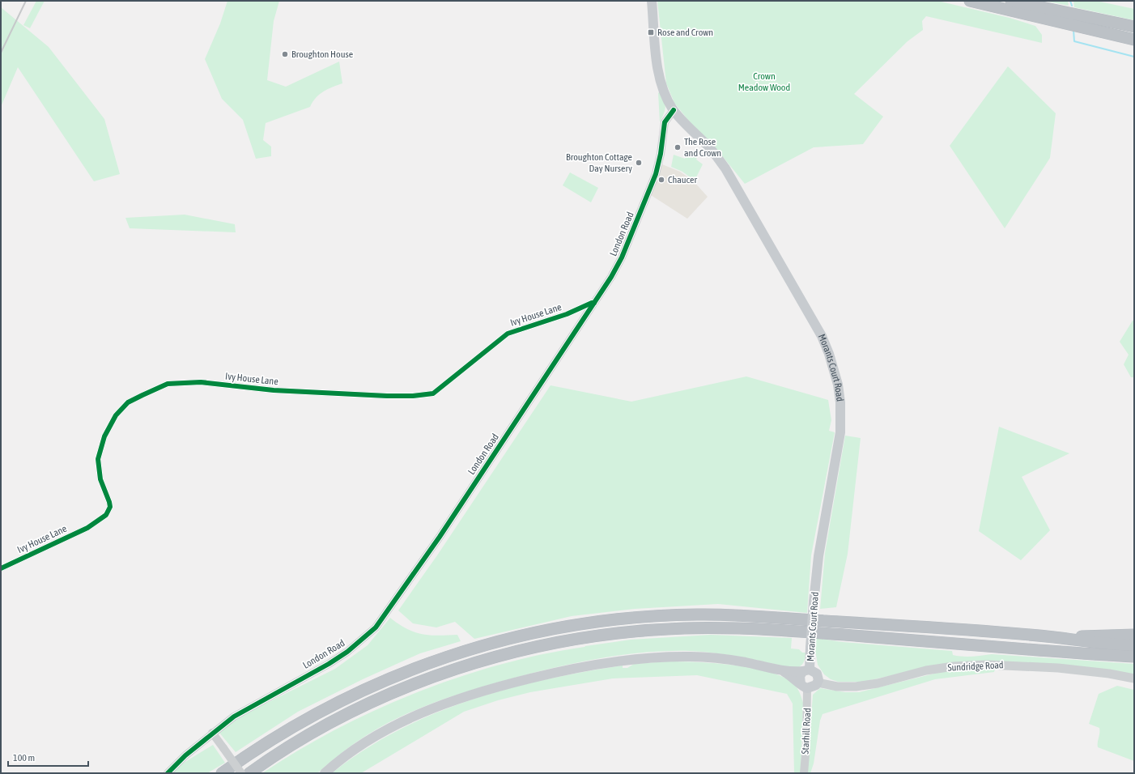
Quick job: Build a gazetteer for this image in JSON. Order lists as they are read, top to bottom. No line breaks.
{"streets":{"main road":["Morants Court Road","Sundridge Road"],"street":["London Road","Ivy House Lane","Starhill Road"]},"crossings":[["London Road","Ivy House Lane"],["London Road","Morants Court Road"],["Morants Court Road","Sundridge Road"],["Morants Court Road","Starhill Road"],["Sundridge Road","Starhill Road"]],"parks":["Crown Meadow Wood"],"places":{"transit":["Rose and Crown"],"other":["Broughton House","The Rose and Crown","Broughton Cottage Day Nursery","Chaucer"]},"scale_bar":"100 m"}
